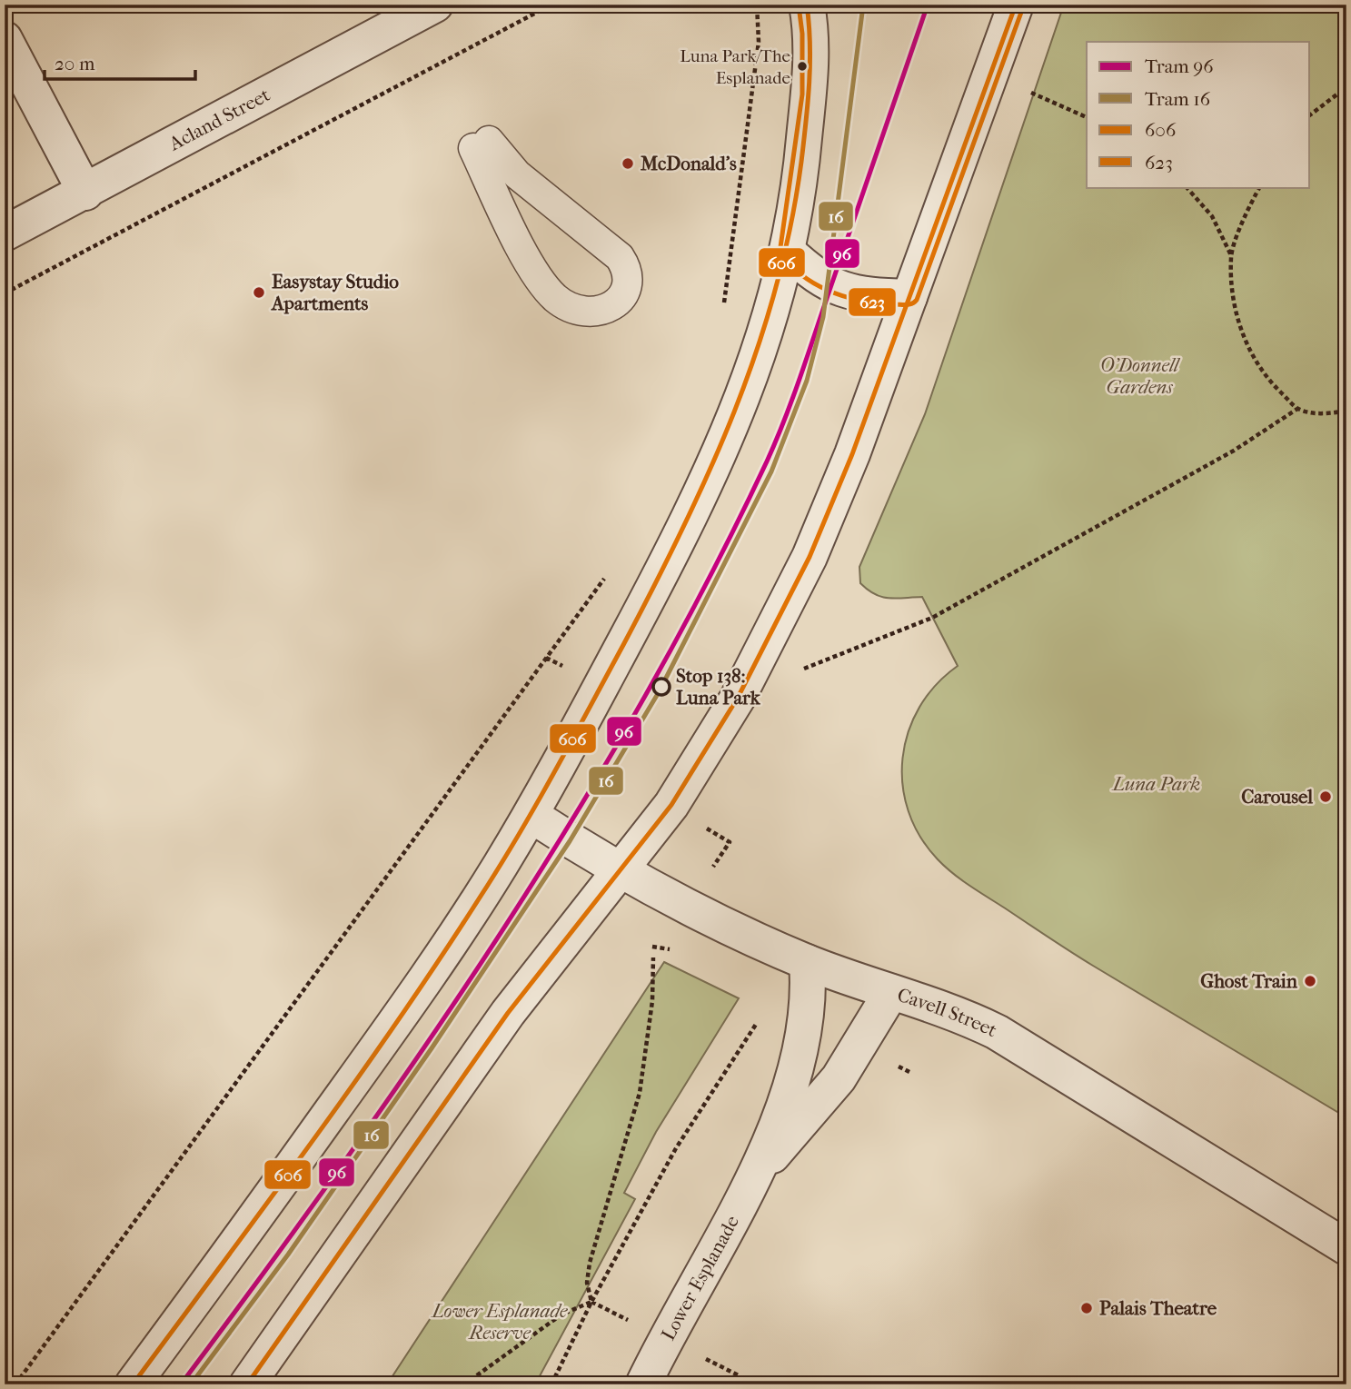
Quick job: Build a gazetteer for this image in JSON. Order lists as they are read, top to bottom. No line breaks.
{"streets":{"street":["Acland Street","Cavell Street","Lower Esplanade"]},"crossings":[["Cavell Street","Lower Esplanade"]],"parks":["O'Donnell Gardens","Luna Park","Lower Esplanade Reserve"],"places":["Luna Park/The Esplanade","McDonald's","Easystay Studio Apartments","Stop 138: Luna Park","Carousel","Ghost Train","Palais Theatre"],"lines":["tram line 96","transit line 606","tram line 16","transit line 623"],"legend":["Tram 96","Tram 16","606","623"],"scale_bar":"20 m"}
